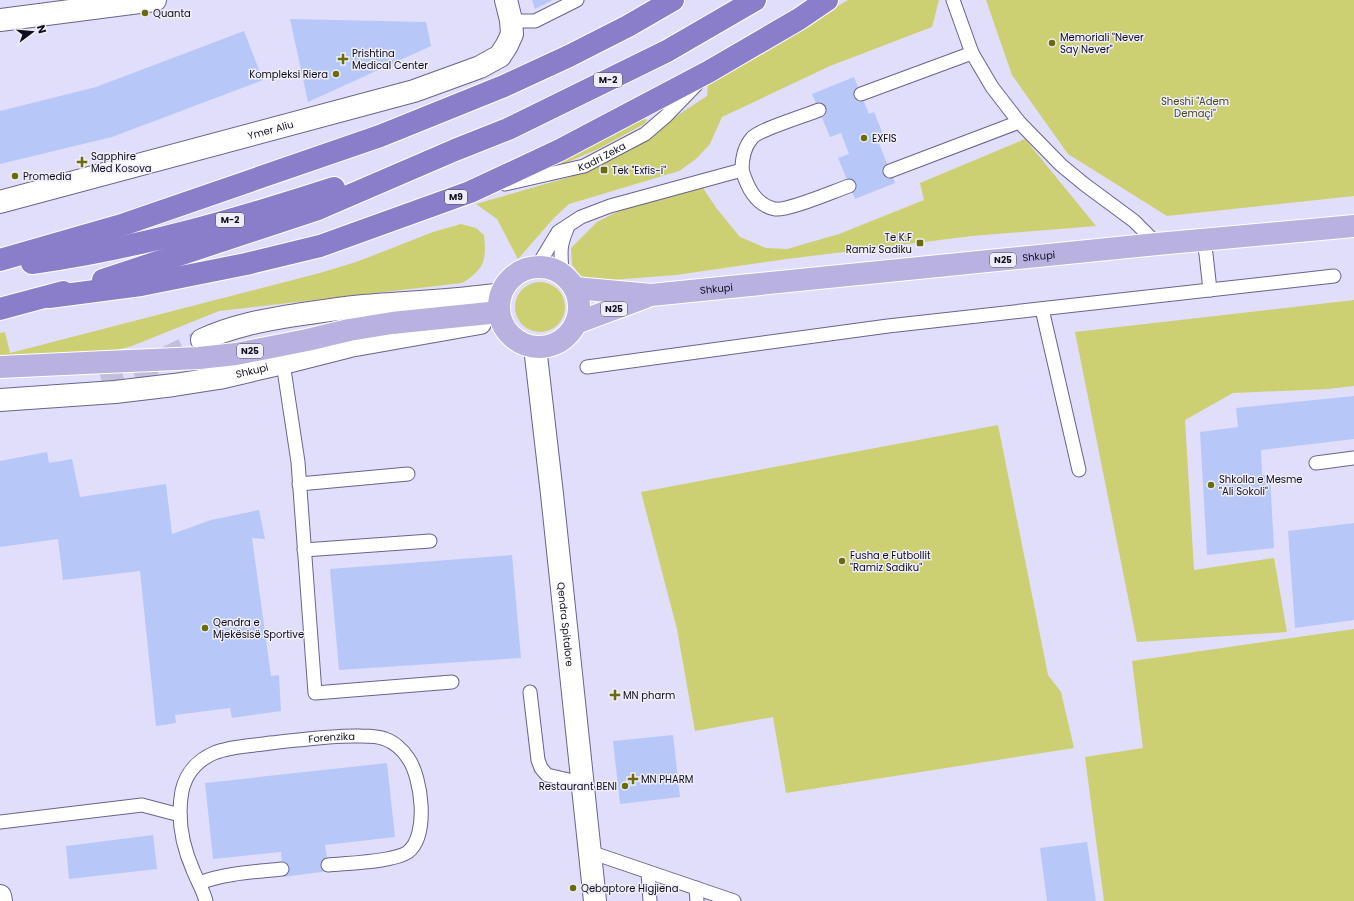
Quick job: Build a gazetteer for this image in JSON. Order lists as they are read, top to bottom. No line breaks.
{"streets":{"highway":["M-2","M9"],"main road":["Shkupi","N25"],"street":["Ymer Aliu","Qendra Spitalore"],"lane":["Forenzika"]},"crossings":[["M-2","M9"],["Shkupi","Qendra Spitalore"]],"parks":["Sheshi \"Adem Demaçi\""],"places":{"other":["Quanta","Memoriali \"Never Say Never\"","Kompleksi Riera","EXFIS","Promedia","Shkolla e Mesme \"Ali Sokoli\"","Fusha e Futbollit \"Ramiz Sadiku\"","Qendra e Mjekësisë Sportive","Restaurant BENI","Qebaptore Higjiena"],"health":["Prishtina Medical Center","Sapphire Med Kosova","MN pharm","MN PHARM"],"transit":["Tek \"Exfis-i\"","Te K.F Ramiz Sadiku"]},"north":"right"}
